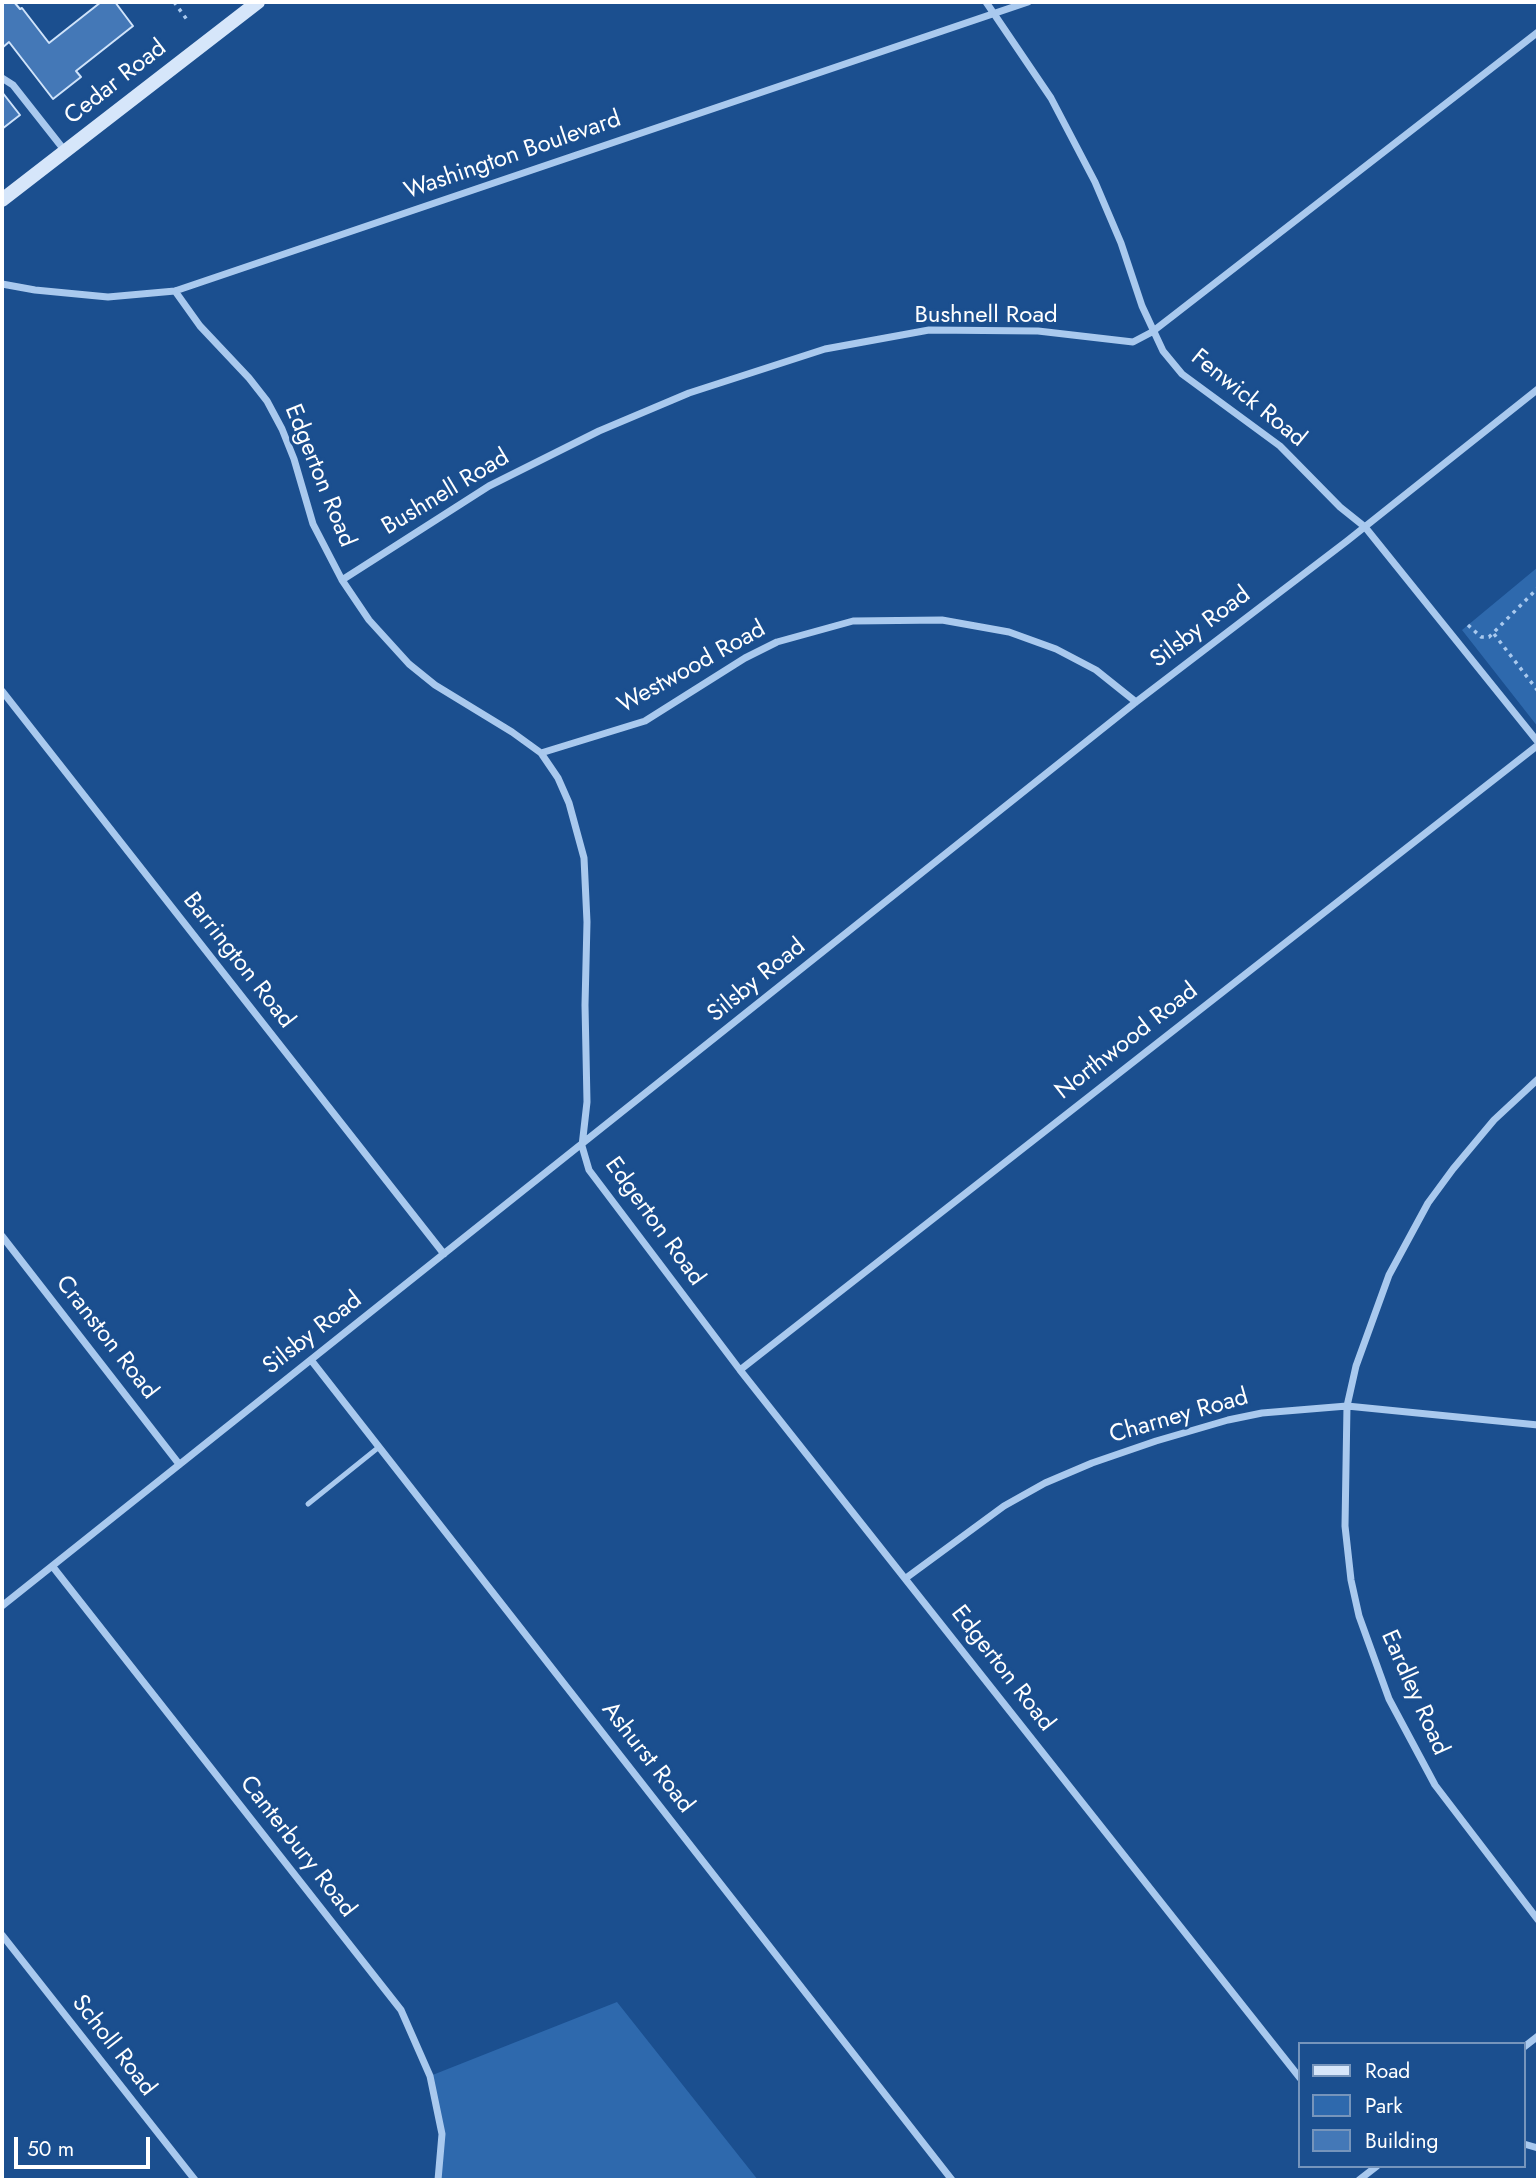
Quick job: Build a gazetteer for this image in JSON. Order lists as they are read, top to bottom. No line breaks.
{"streets":{"main road":["Cedar Road"],"street":["Washington Boulevard","Bushnell Road","Fenwick Road","Edgerton Road","Silsby Road","Westwood Road","Barrington Road","Northwood Road","Cranston Road","Charney Road","Eardley Road","Ashurst Road","Canterbury Road","Scholl Road"]},"crossings":[["Washington Boulevard","Fenwick Road"],["Washington Boulevard","Edgerton Road"],["Bushnell Road","Fenwick Road"],["Bushnell Road","Edgerton Road"],["Fenwick Road","Silsby Road"],["Fenwick Road","Northwood Road"],["Edgerton Road","Silsby Road"],["Edgerton Road","Westwood Road"],["Edgerton Road","Northwood Road"],["Edgerton Road","Charney Road"],["Silsby Road","Westwood Road"],["Silsby Road","Barrington Road"],["Silsby Road","Cranston Road"],["Silsby Road","Ashurst Road"],["Silsby Road","Canterbury Road"],["Charney Road","Eardley Road"]],"legend":["Road","Park","Building"],"scale_bar":"50 m"}
